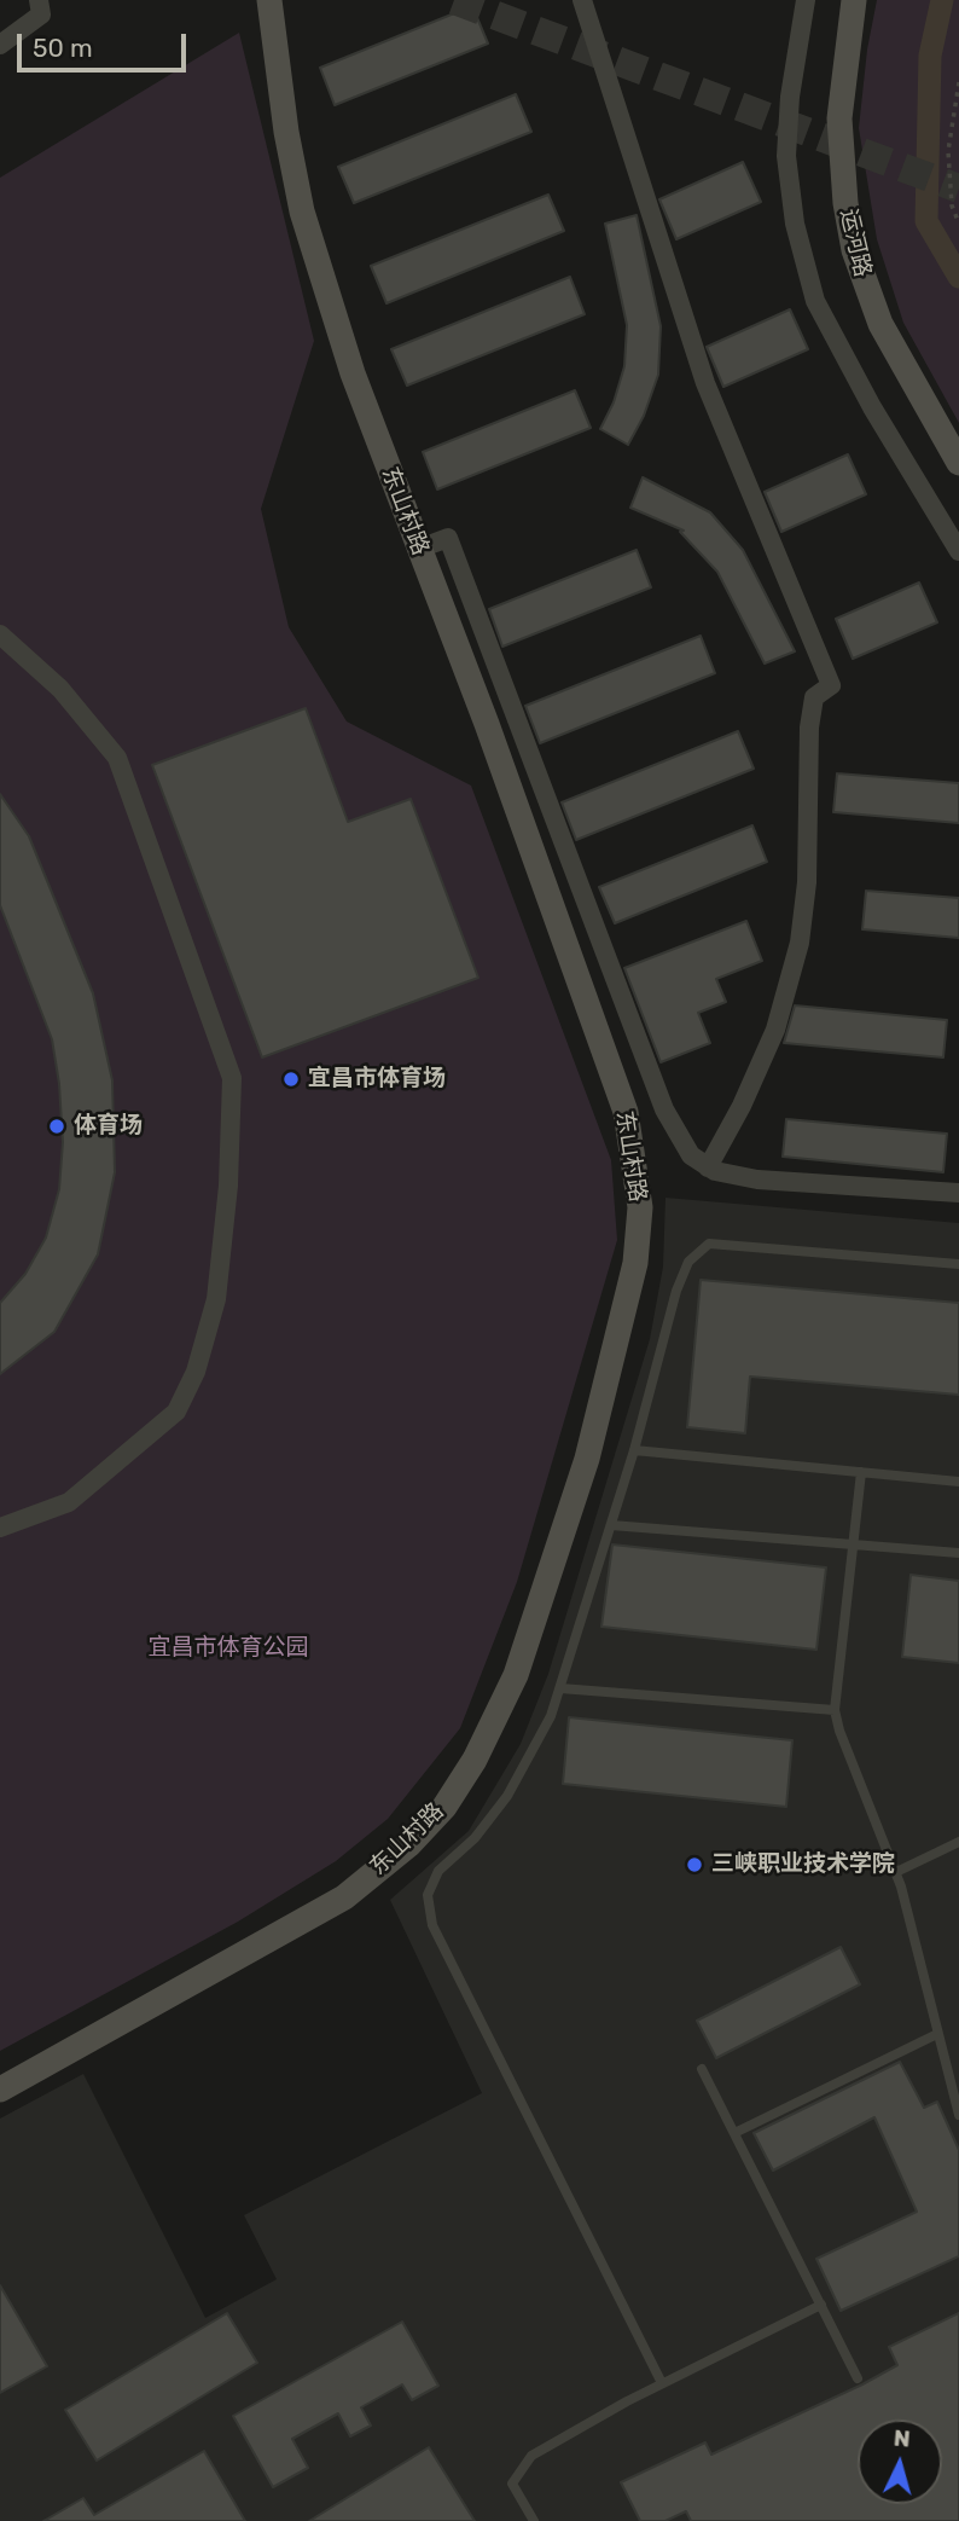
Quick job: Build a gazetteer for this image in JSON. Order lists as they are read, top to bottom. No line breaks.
{"streets":{"street":["运河路","东山村路"]},"parks":["宜昌市体育公园"],"places":["宜昌市体育场","体育场","三峡职业技术学院"],"scale_bar":"50 m","north":"top"}
